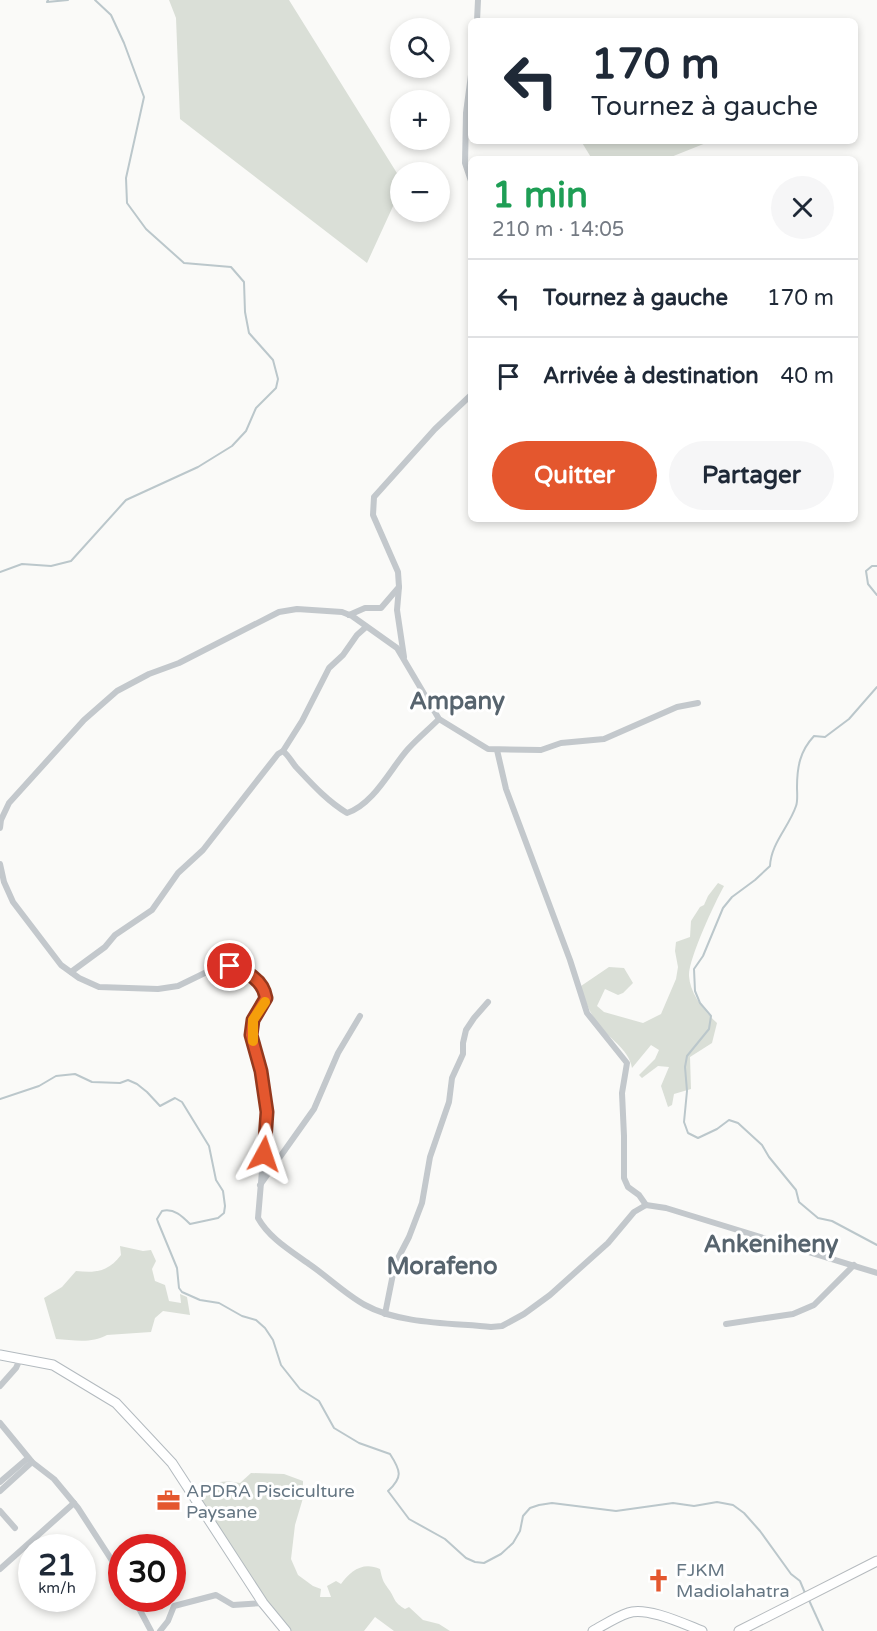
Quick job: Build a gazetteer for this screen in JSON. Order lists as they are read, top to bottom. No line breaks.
{"districts":["Ampany","Ankeniheny","Morafeno"],"places":{"office":["APDRA Pisciculture Paysane"],"church":["FJKM Madiolahatra"]},"page":{"map_buttons":["+","−"],"turn":["170 m","Tournez à gauche"],"heading":["1 min","210 m · 14:05"],"list":[{"name":"Tournez à gauche","value":"170 m"},{"name":"Arrivée à destination","value":"40 m"}],"buttons":["Quitter","Partager"],"speed":"21 km/h","limit":"30"}}
